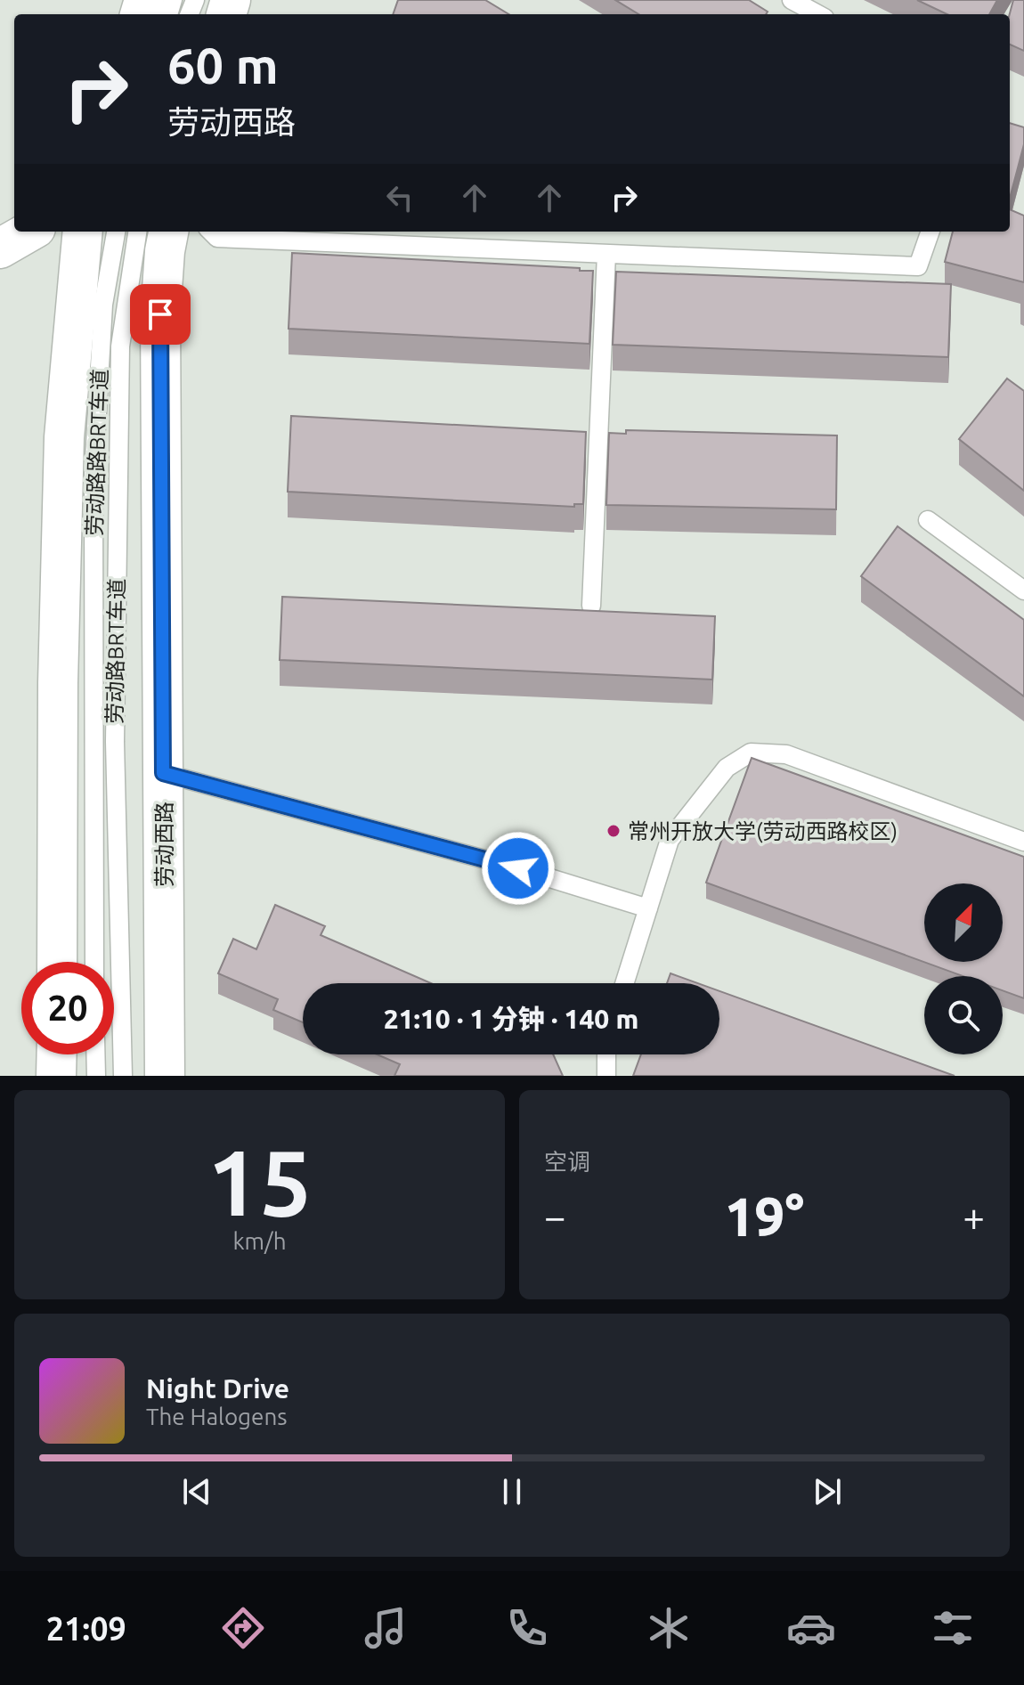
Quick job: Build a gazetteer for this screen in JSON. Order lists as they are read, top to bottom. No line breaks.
{"streets":{"main road":["劳动西路"],"lane":["劳动路路BRT车道","劳动路BRT车道"]},"places":["常州开放大学(劳动西路校区)"],"north":"top right","page":{"turn":["60 m","劳动西路"],"limit":"20","trip":"21:10 · 1 分钟 · 140 m","tile":[["15","km/h"],"空调"],"heat":["−","19°","+"],"song":["Night Drive","The Halogens"],"tabs":"21:09"}}
